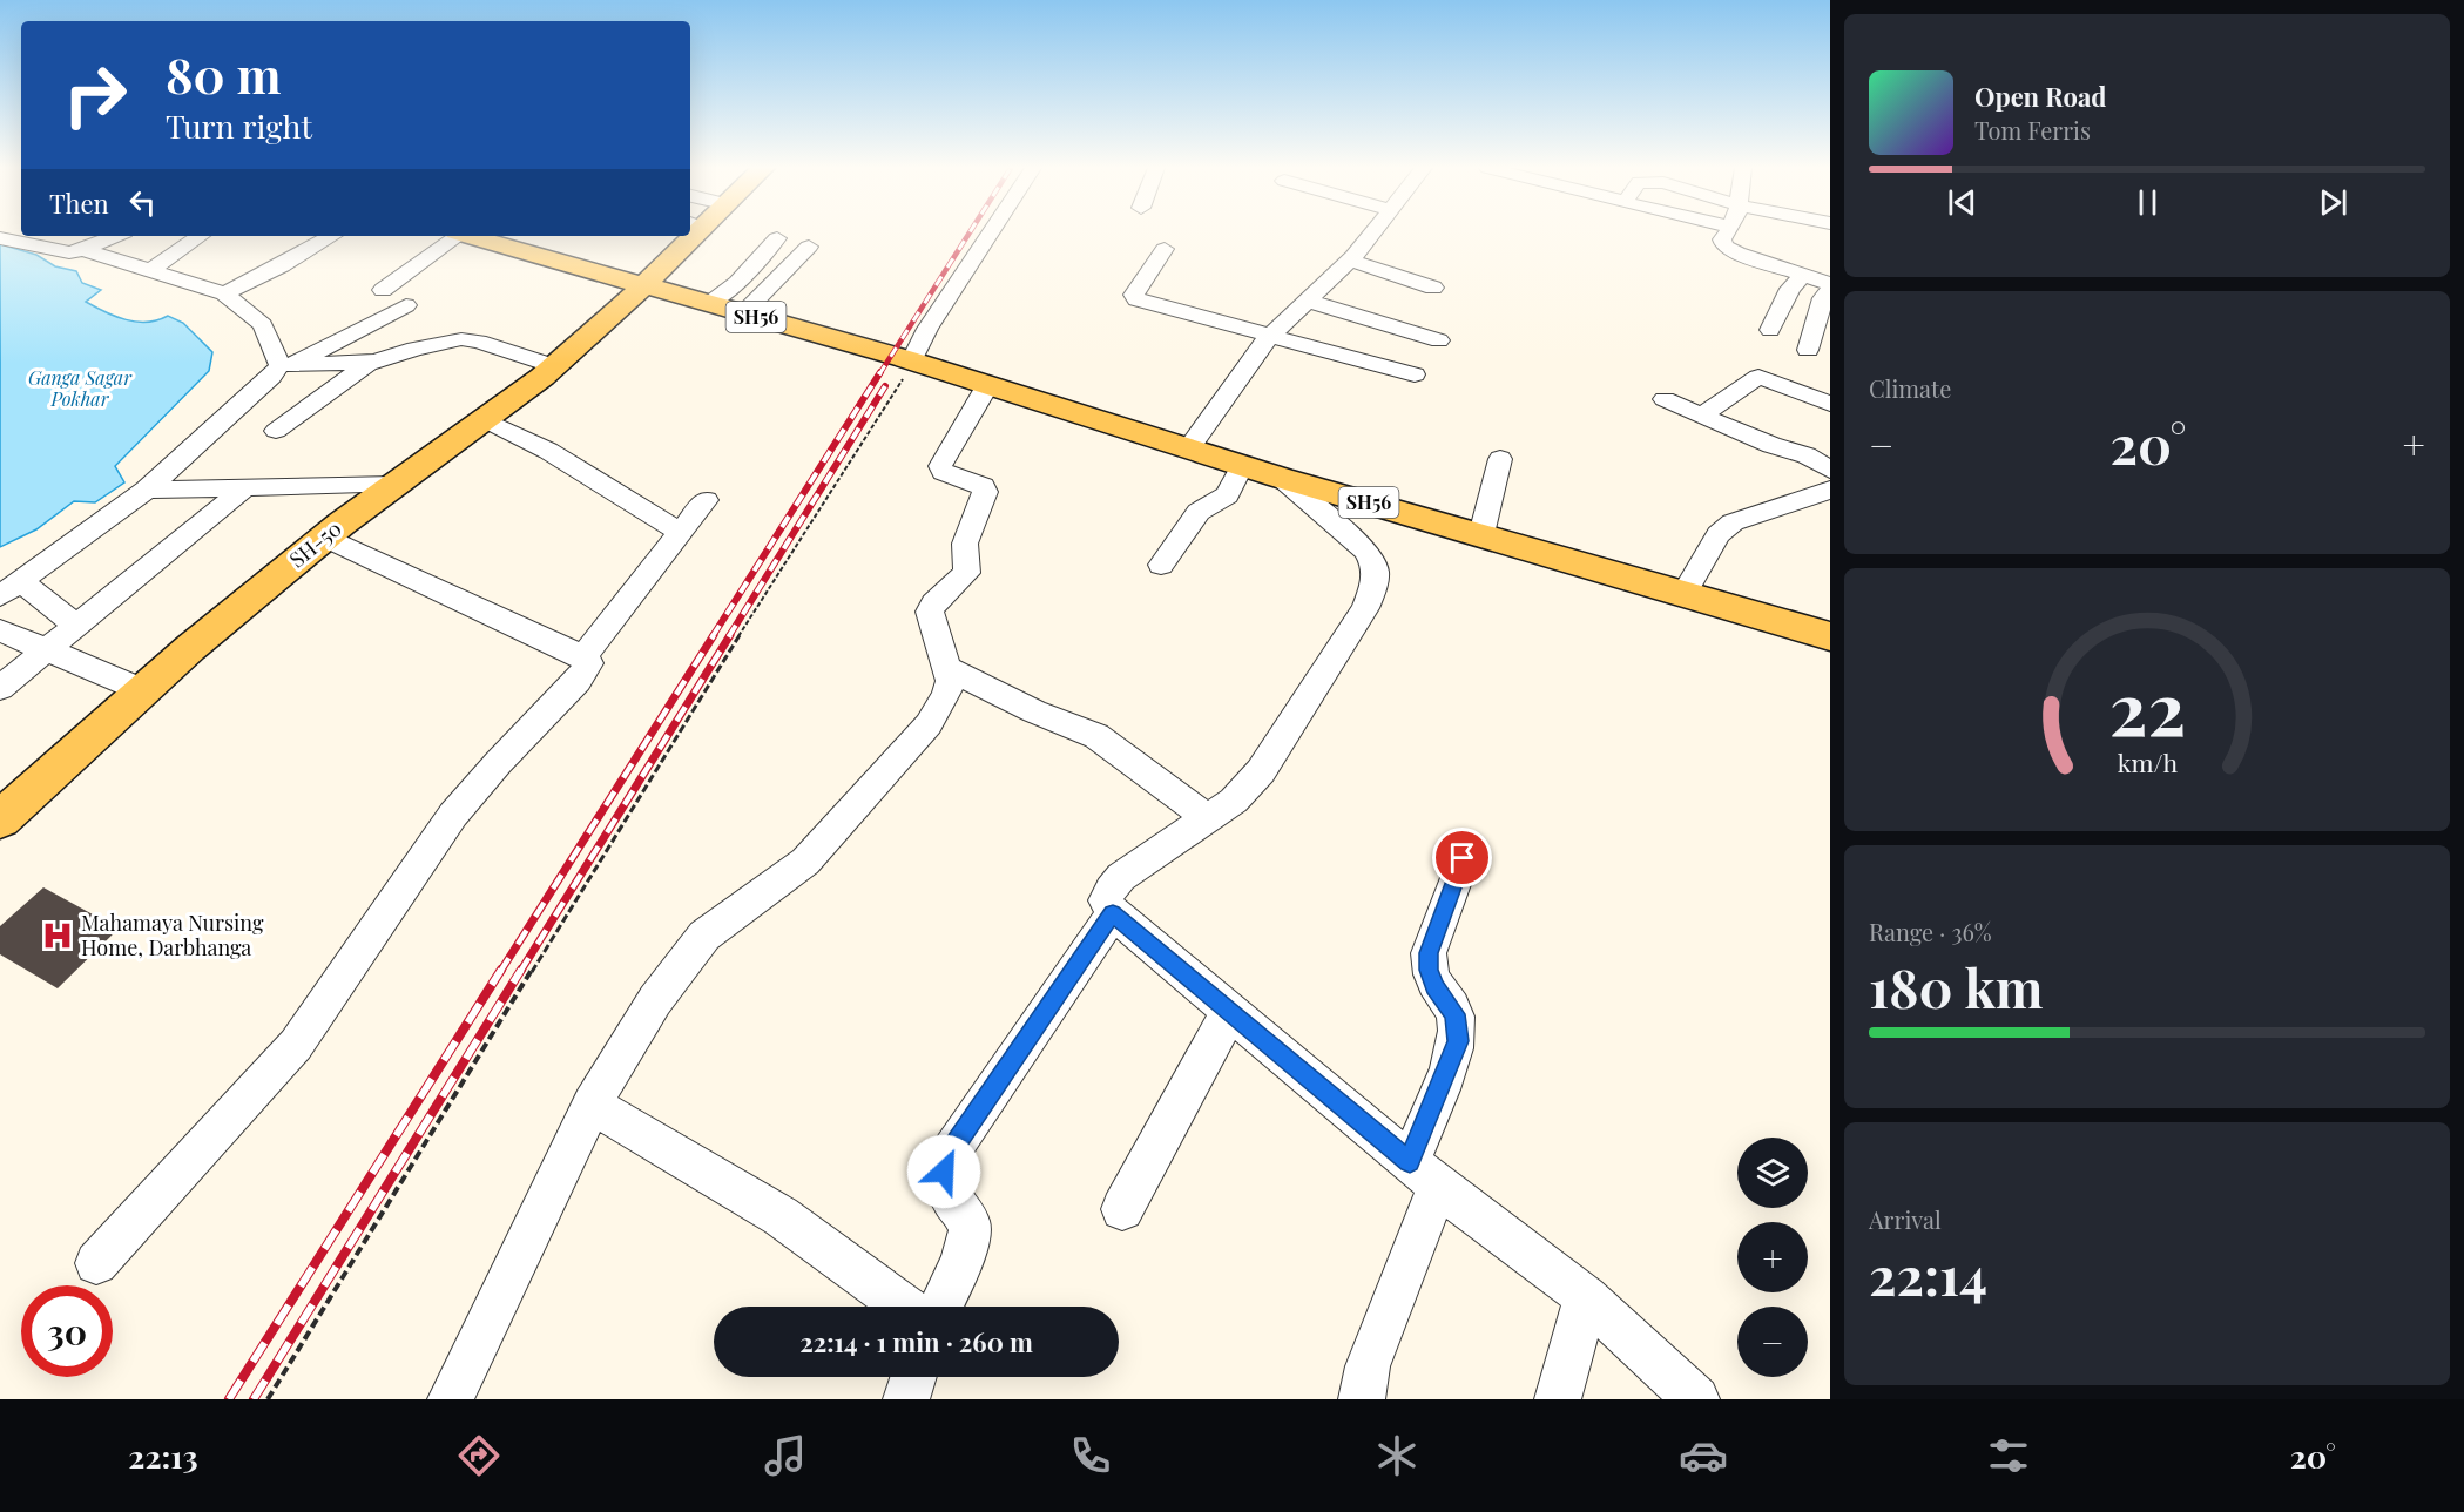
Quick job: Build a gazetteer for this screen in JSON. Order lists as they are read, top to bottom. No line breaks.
{"streets":{"main road":["SH56","SH-50"]},"crossings":[["SH56","SH-50"]],"water":["Ganga Sagar Pokhar"],"places":{"hospital":["Mahamaya Nursing Home, Darbhanga"]},"page":{"turn":["80 m","Turn right"],"song":["Open Road","Tom Ferris"],"then":"Then","tile":["Climate",["Range · 36%","180 km"],["Arrival","22:14"]],"heat":["−","20°","+"],"map_buttons":["+","−"],"limit":"30","trip":"22:14 · 1 min · 260 m","tabs":["22:13","20°"],"gauge":["22","km/h"]}}
